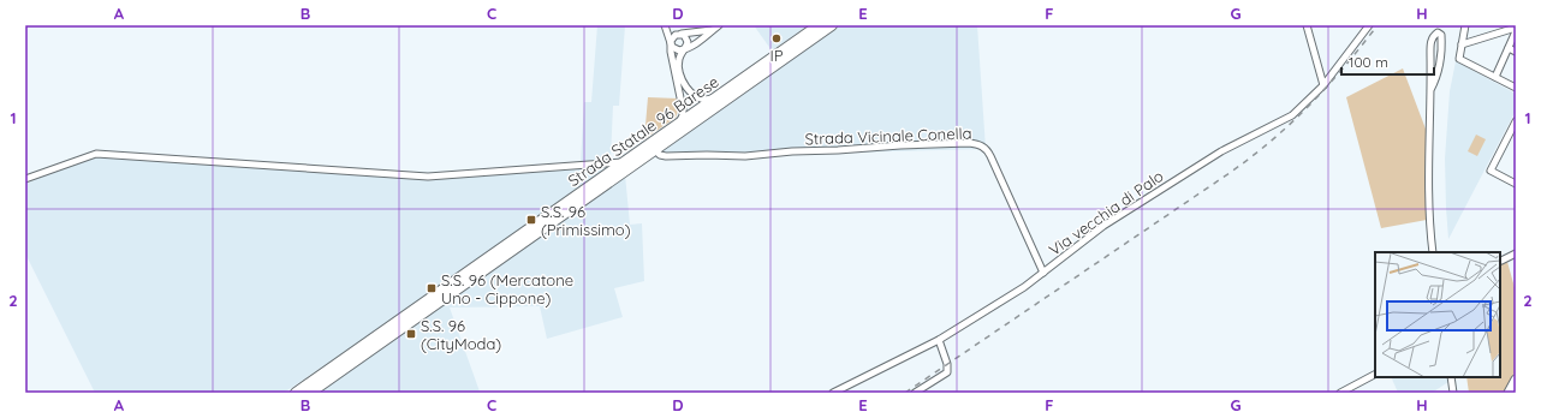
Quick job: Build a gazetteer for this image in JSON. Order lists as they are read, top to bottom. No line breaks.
{"streets":{"main road":["Strada Statale 96 Barese"],"street":["Strada Vicinale Conella","Via vecchia di Palo"]},"crossings":[["Strada Statale 96 Barese","Strada Vicinale Conella"],["Strada Vicinale Conella","Via vecchia di Palo"]],"places":{"other":["IP"],"transit":["S.S. 96 (Primissimo)","S.S. 96 (Mercatone Uno - Cippone)","S.S. 96 (CityModa)"]},"scale_bar":"100 m","grid":{"columns":["A","B","C","D","E","F","G","H"],"rows":["1","2"]}}
